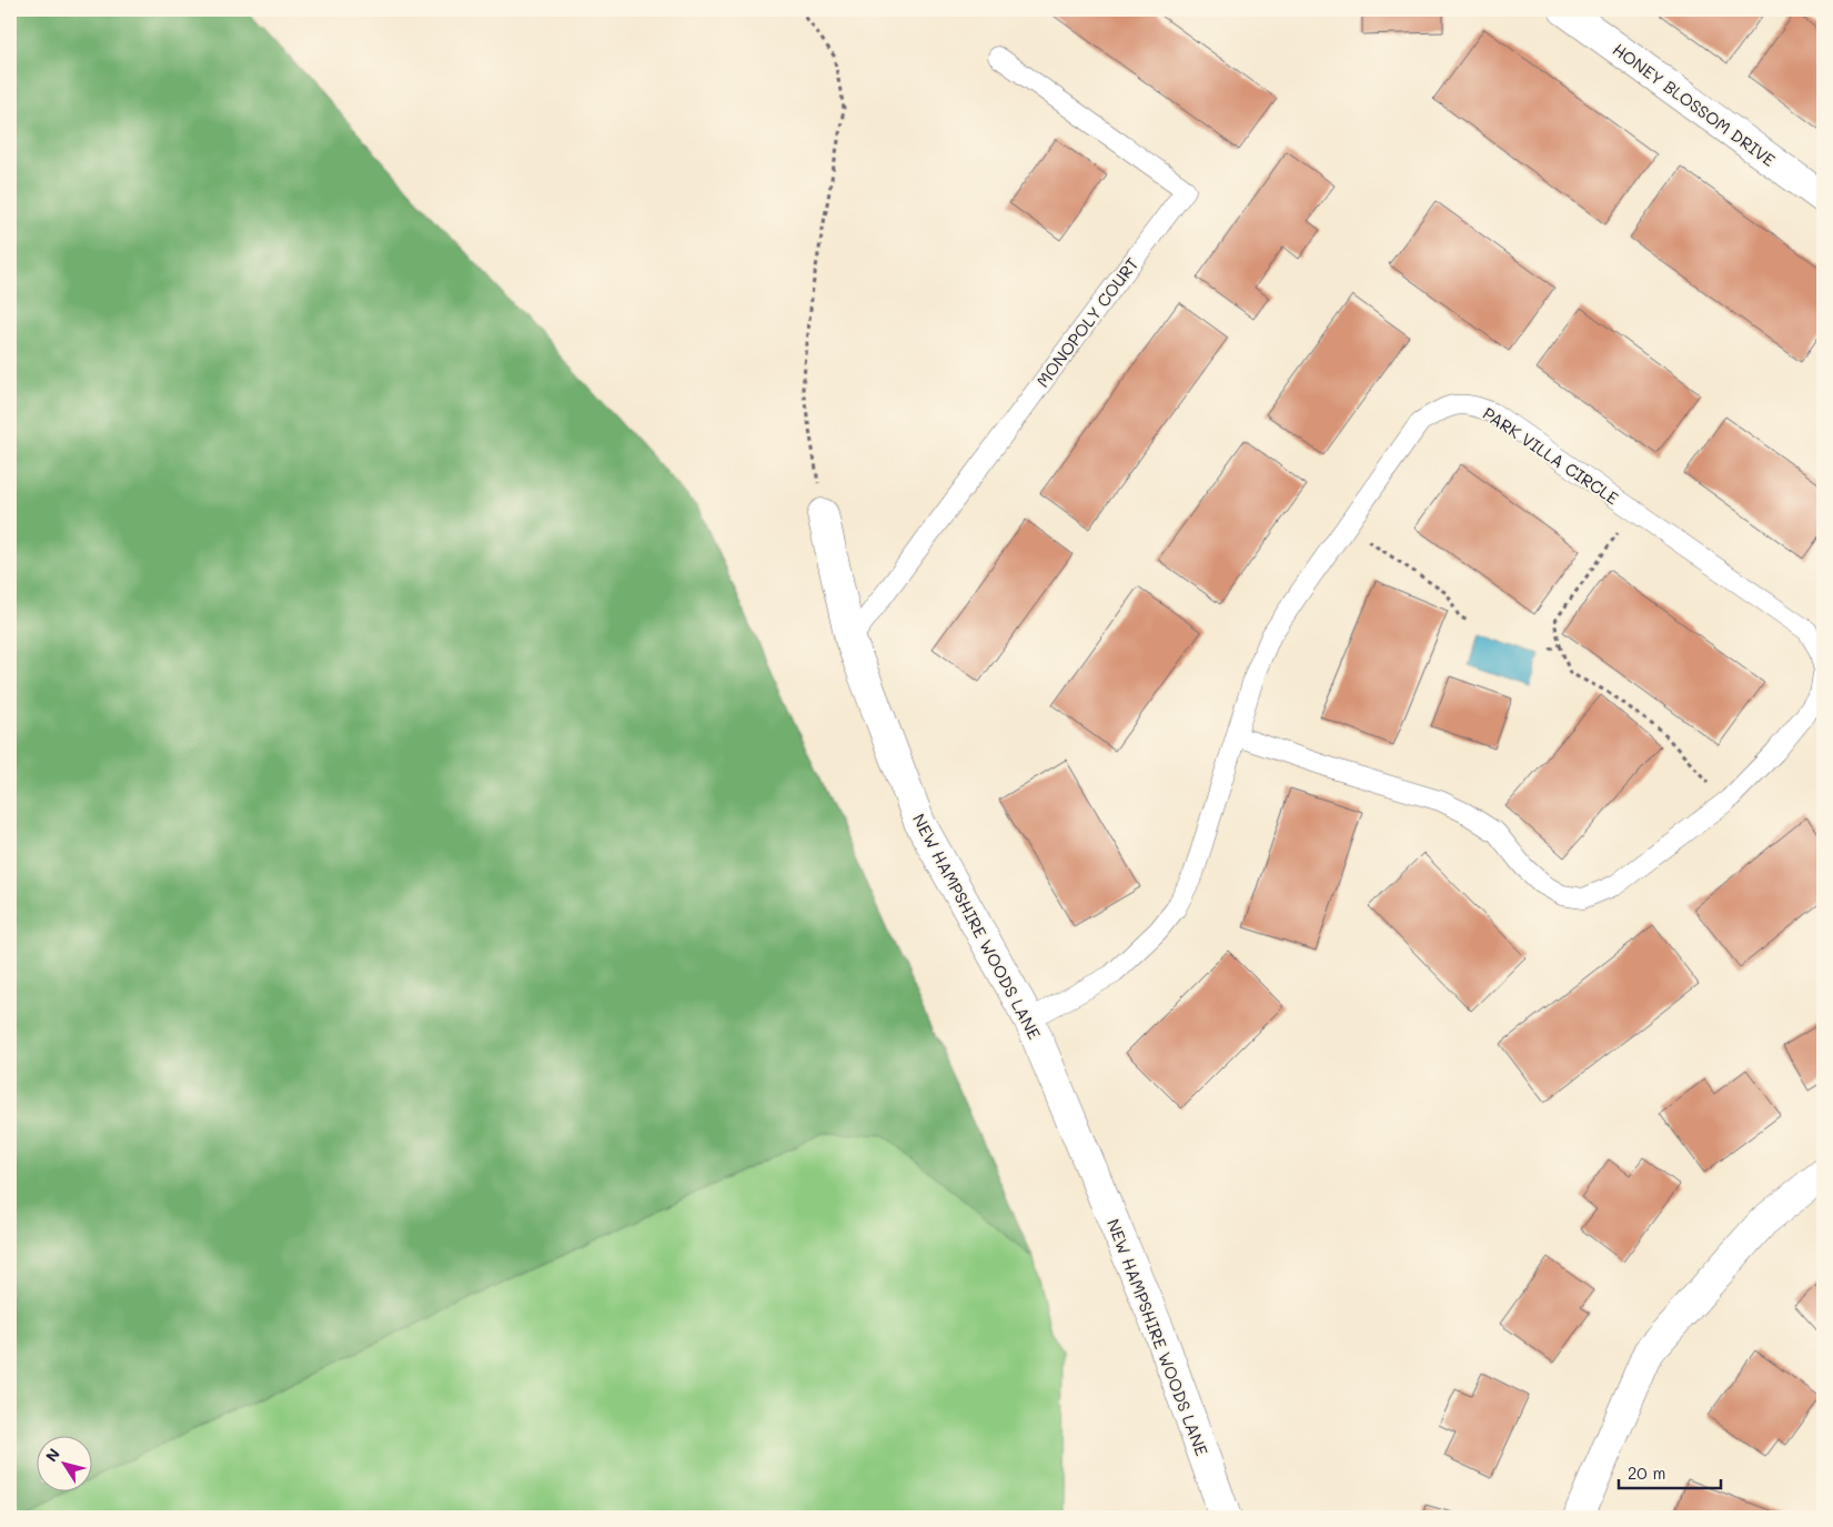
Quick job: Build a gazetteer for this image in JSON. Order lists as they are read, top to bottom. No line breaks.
{"streets":{"street":["HONEY BLOSSOM DRIVE","NEW HAMPSHIRE WOODS LANE"],"lane":["MONOPOLY COURT","PARK VILLA CIRCLE"]},"crossings":[["MONOPOLY COURT","NEW HAMPSHIRE WOODS LANE"],["PARK VILLA CIRCLE","NEW HAMPSHIRE WOODS LANE"]],"scale_bar":"20 m","north":"top left"}
